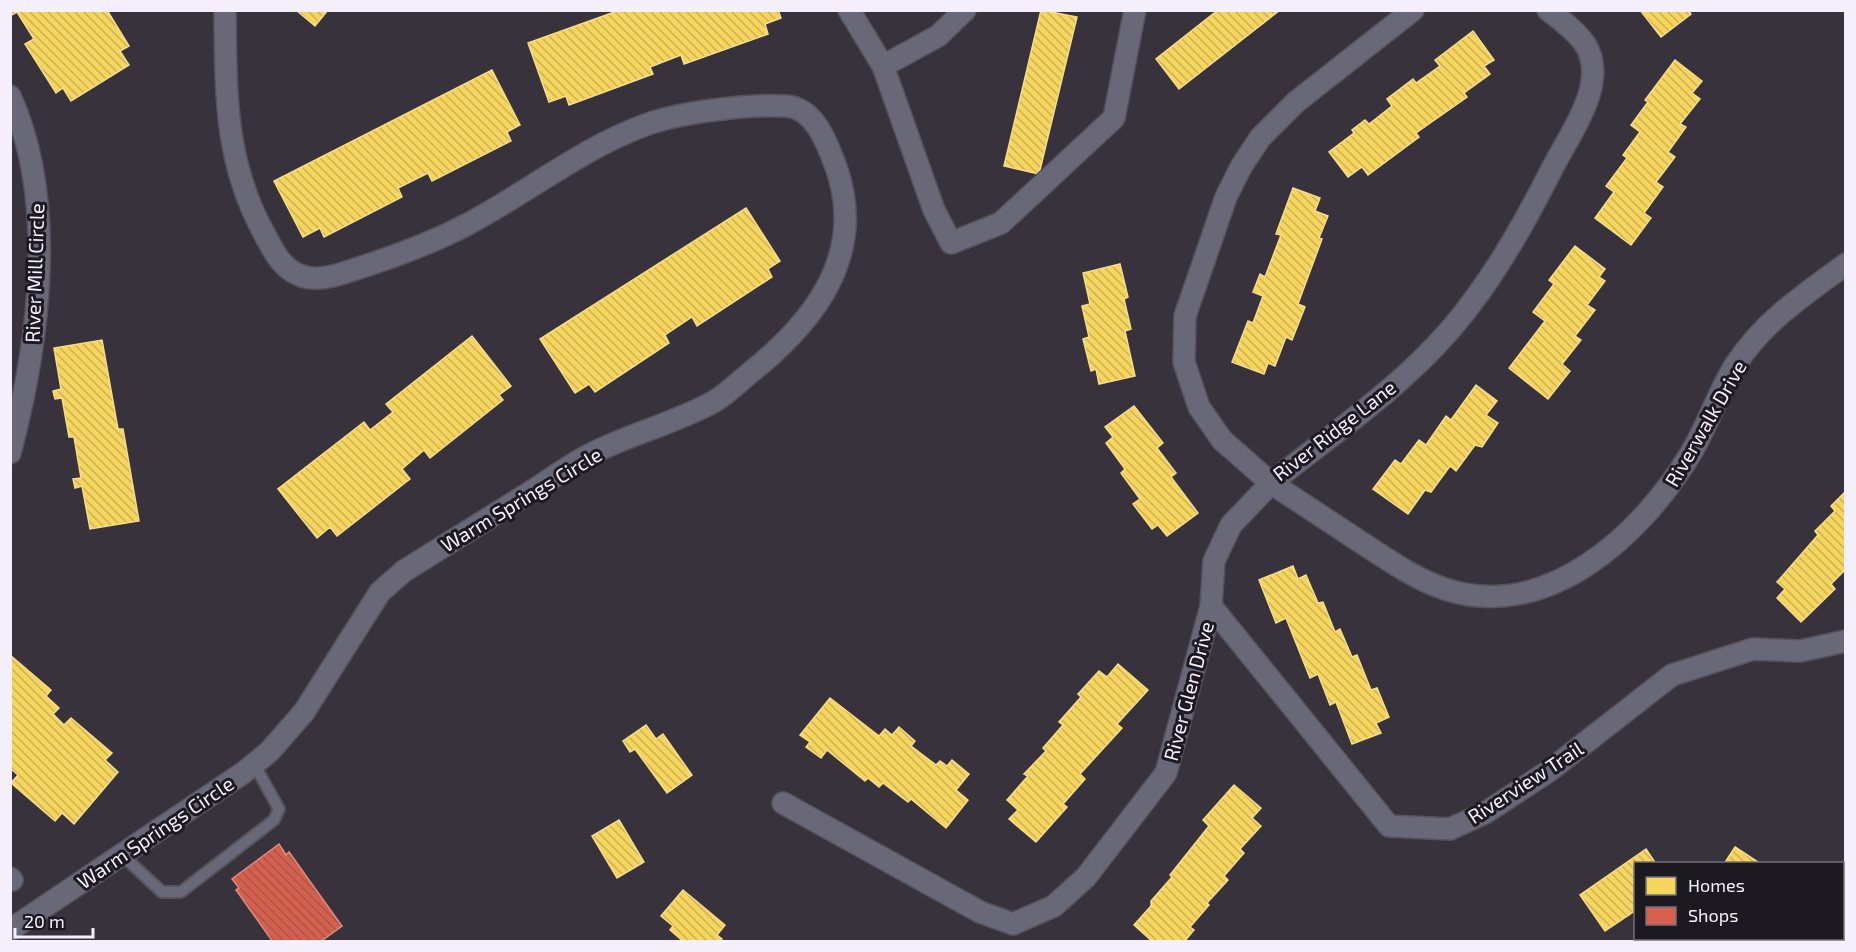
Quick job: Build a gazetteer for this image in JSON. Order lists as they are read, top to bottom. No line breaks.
{"streets":{"street":["River Mill Circle","Riverwalk Drive","River Ridge Lane","Warm Springs Circle","River Glen Drive","Riverview Trail"]},"crossings":[["Riverwalk Drive","River Ridge Lane"],["Riverwalk Drive","River Glen Drive"],["River Ridge Lane","River Glen Drive"],["River Glen Drive","Riverview Trail"]],"legend":["Homes","Shops"],"scale_bar":"20 m"}
